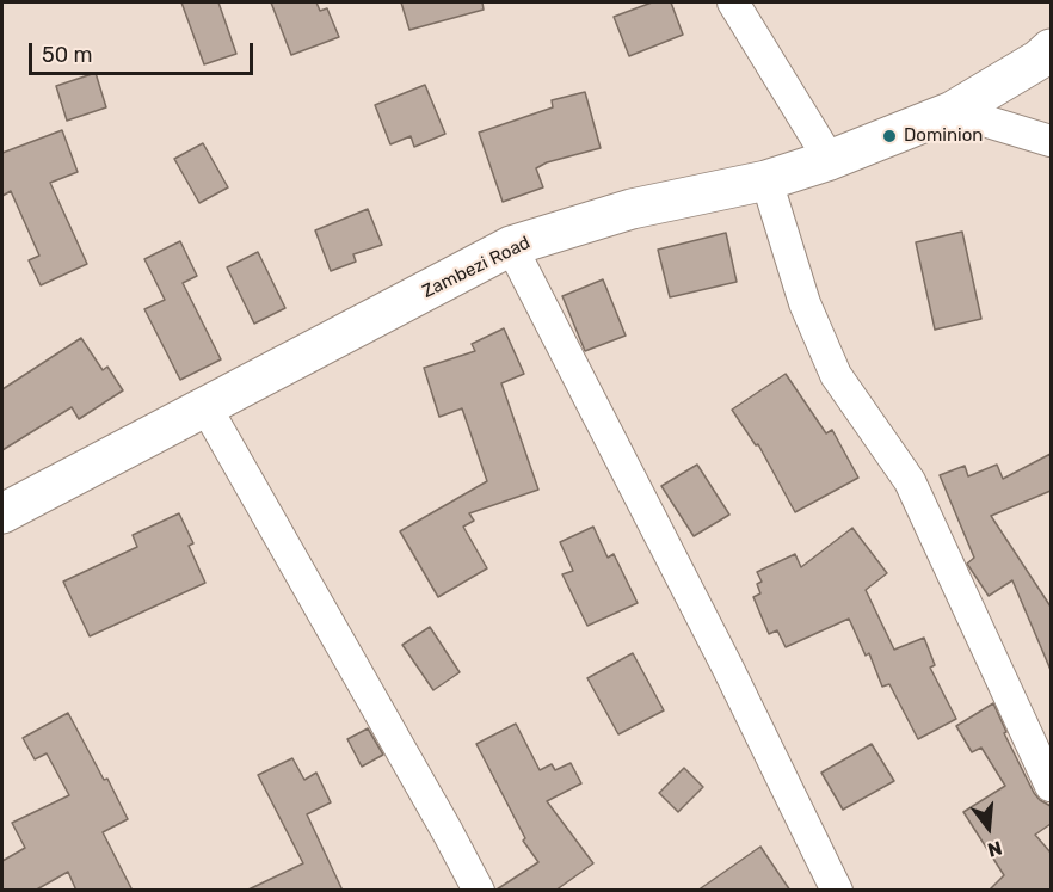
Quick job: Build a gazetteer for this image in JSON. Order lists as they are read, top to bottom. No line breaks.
{"streets":{"street":["Zambezi Road"]},"places":["Dominion"],"scale_bar":"50 m","north":"bottom"}
